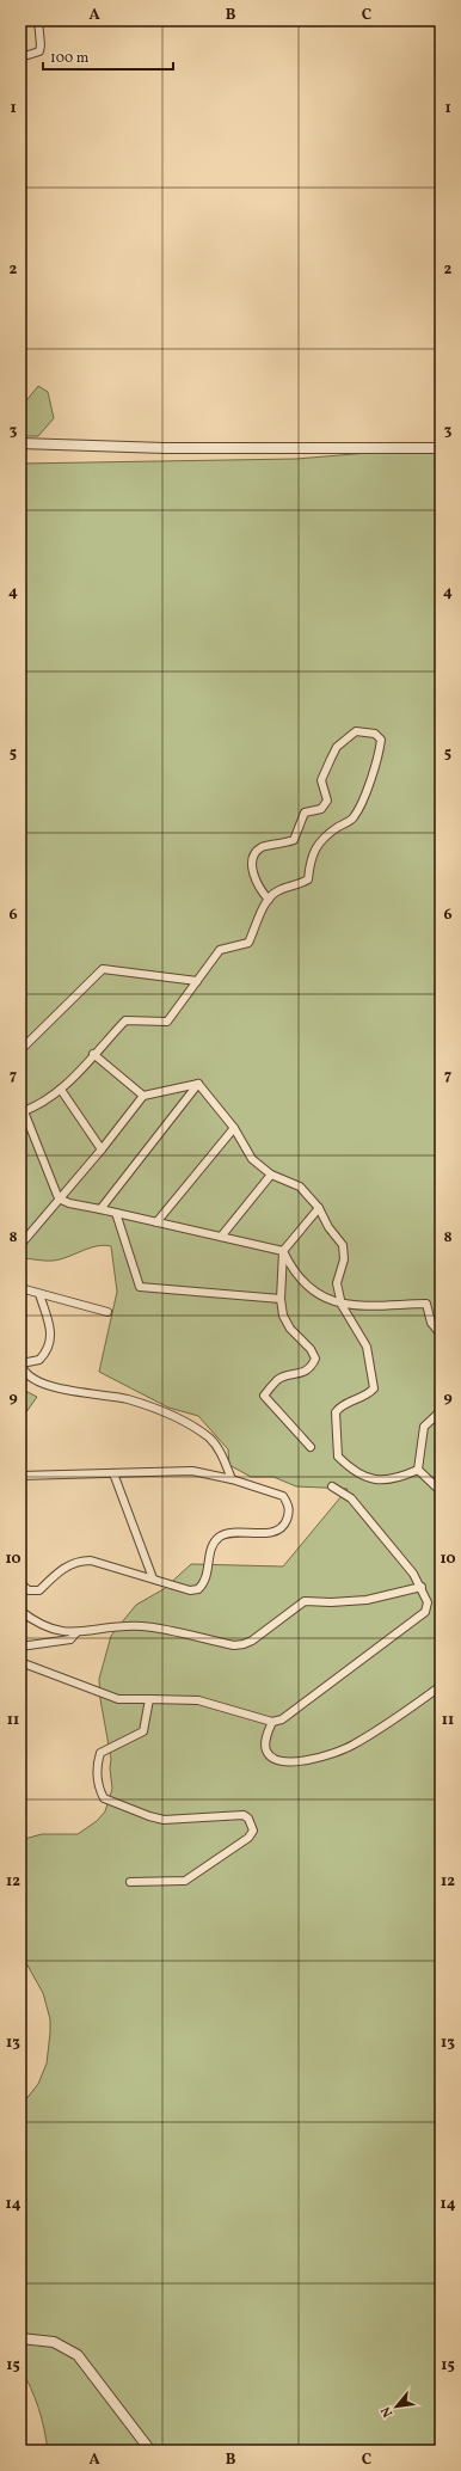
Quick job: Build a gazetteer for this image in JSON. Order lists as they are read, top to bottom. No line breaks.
{"scale_bar":"100 m","north":"bottom left","grid":{"columns":["A","B","C"],"rows":["1","2","3","4","5","6","7","8","9","10","11","12","13","14","15"]}}
